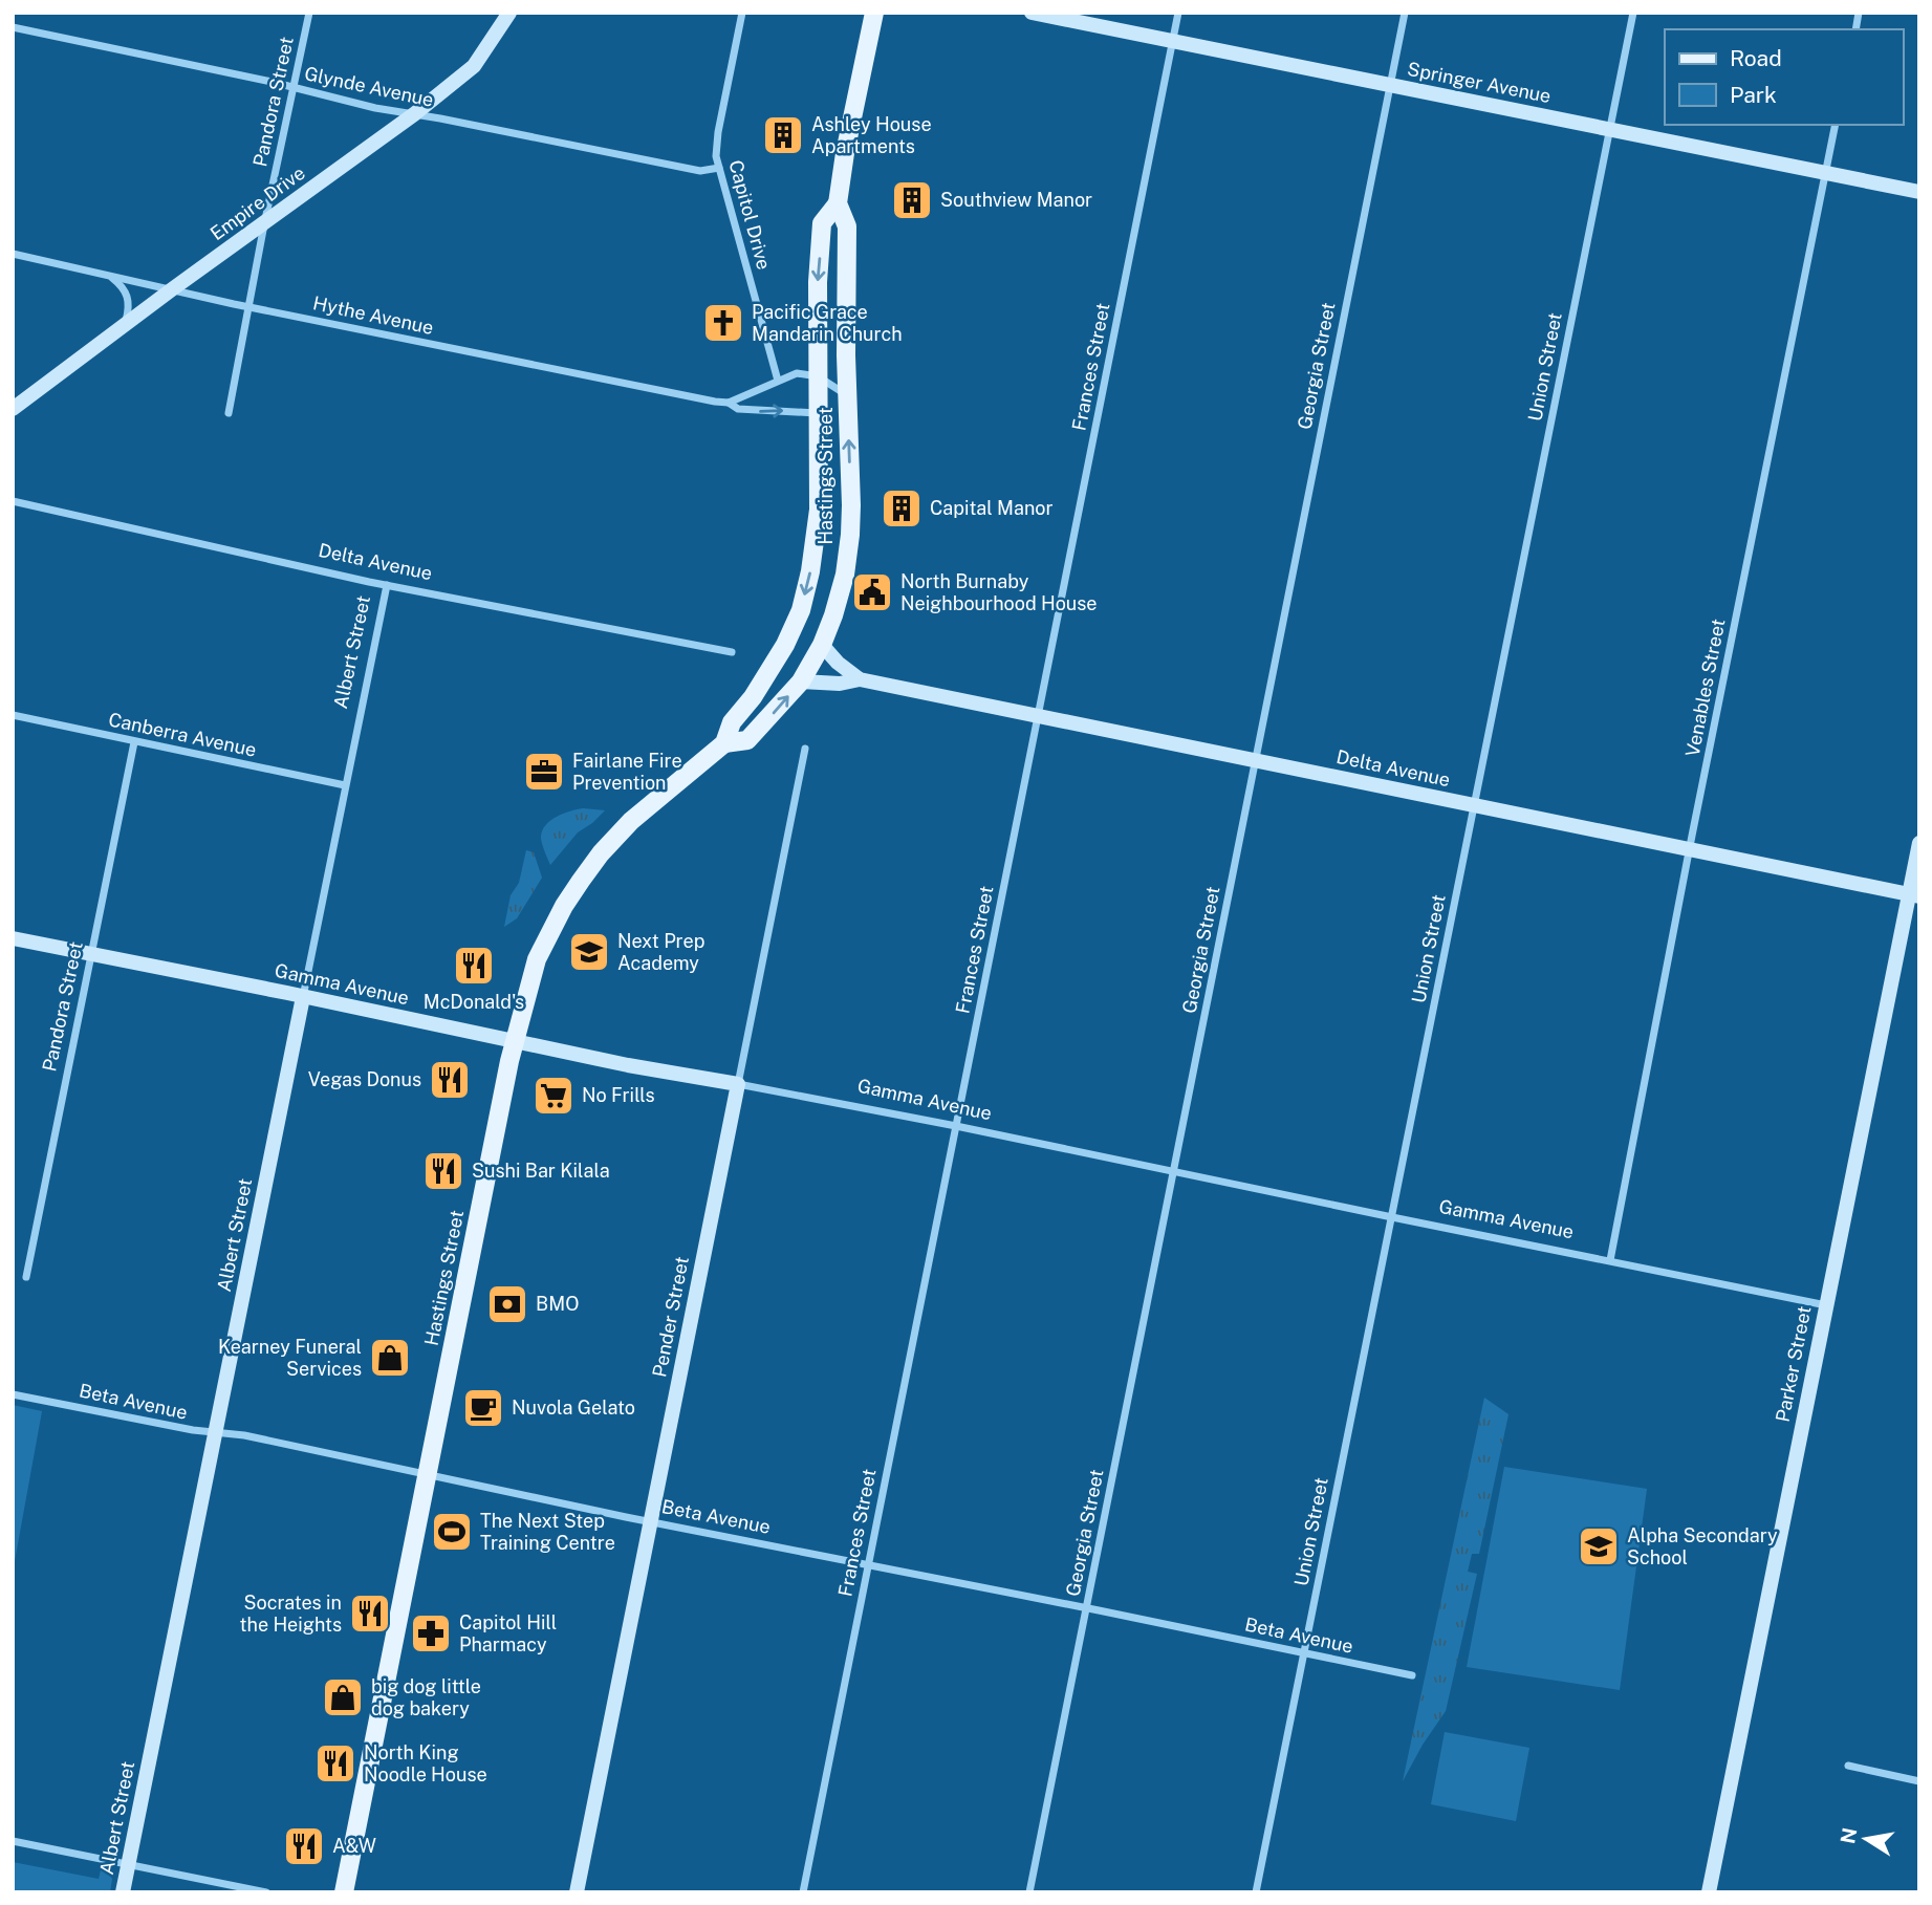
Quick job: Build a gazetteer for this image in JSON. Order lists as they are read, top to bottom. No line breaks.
{"streets":{"main road":["Hastings Street"],"street":["Springer Avenue","Glynde Avenue","Pandora Street","Empire Drive","Capitol Drive","Hythe Avenue","Georgia Street","Frances Street","Union Street","Delta Avenue","Albert Street","Venables Street","Canberra Avenue","Gamma Avenue","Pender Street","Parker Street","Beta Avenue"]},"crossings":[["Springer Avenue","Georgia Street"],["Springer Avenue","Frances Street"],["Springer Avenue","Union Street"],["Springer Avenue","Venables Street"],["Glynde Avenue","Pandora Street"],["Glynde Avenue","Empire Drive"],["Glynde Avenue","Capitol Drive"],["Pandora Street","Empire Drive"],["Pandora Street","Hythe Avenue"],["Pandora Street","Canberra Avenue"],["Pandora Street","Gamma Avenue"],["Empire Drive","Hythe Avenue"],["Hythe Avenue","Hastings Street"],["Georgia Street","Delta Avenue"],["Georgia Street","Gamma Avenue"],["Georgia Street","Beta Avenue"],["Frances Street","Delta Avenue"],["Frances Street","Gamma Avenue"],["Frances Street","Beta Avenue"],["Union Street","Delta Avenue"],["Union Street","Gamma Avenue"],["Union Street","Beta Avenue"],["Hastings Street","Delta Avenue"],["Hastings Street","Gamma Avenue"],["Hastings Street","Beta Avenue"],["Delta Avenue","Albert Street"],["Delta Avenue","Venables Street"],["Delta Avenue","Parker Street"],["Albert Street","Canberra Avenue"],["Albert Street","Gamma Avenue"],["Albert Street","Beta Avenue"],["Venables Street","Gamma Avenue"],["Gamma Avenue","Pender Street"],["Gamma Avenue","Parker Street"],["Pender Street","Beta Avenue"]],"places":{"building":["Ashley House Apartments","Southview Manor","Capital Manor"],"church":["Pacific Grace Mandarin Church"],"public building":["North Burnaby Neighbourhood House"],"office":["Fairlane Fire Prevention"],"school or university":["Next Prep Academy","Alpha Secondary School"],"restaurant":["McDonald's","Vegas Donus","Sushi Bar Kilala","Socrates in the Heights","North King Noodle House","A&W"],"supermarket":["No Frills"],"bank":["BMO"],"shop":["Kearney Funeral Services","big dog little dog bakery"],"cafe":["Nuvola Gelato"],"sports":["The Next Step Training Centre"],"pharmacy":["Capitol Hill Pharmacy"]},"legend":["Road","Park"],"north":"left"}
